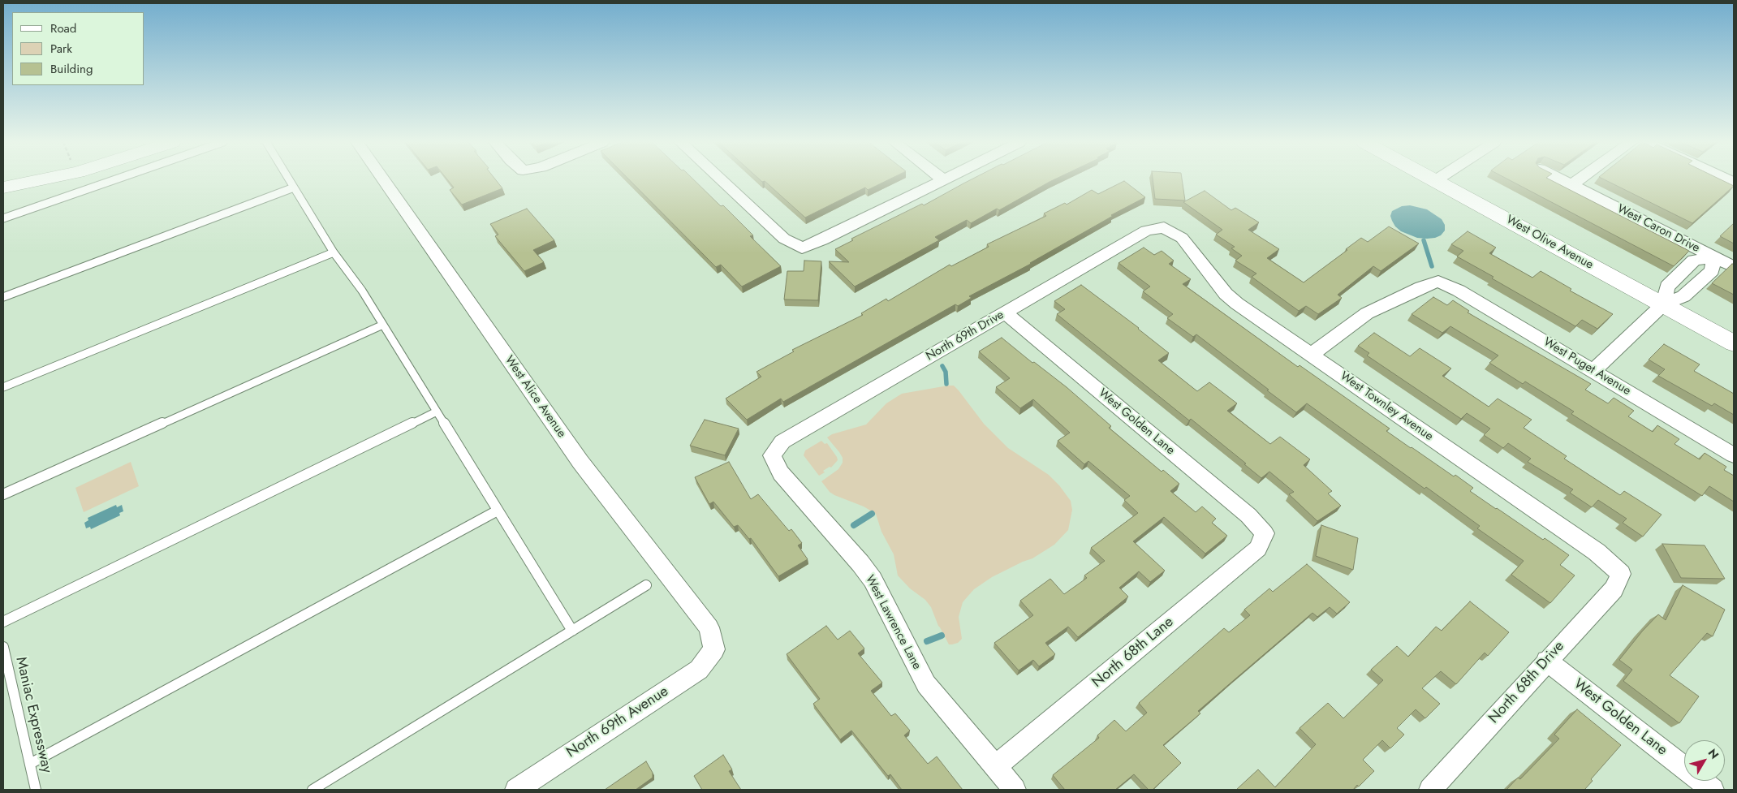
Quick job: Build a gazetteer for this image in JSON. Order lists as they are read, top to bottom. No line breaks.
{"streets":{"main road":["West Olive Avenue"],"street":["West Caron Drive","North 69th Drive","West Puget Avenue","West Alice Avenue","West Townley Avenue","West Golden Lane","West Lawrence Lane","North 68th Lane","North 68th Drive","North 69th Avenue"],"lane":["Maniac Expressway"]},"crossings":[["North 69th Drive","West Townley Avenue"],["North 69th Drive","West Golden Lane"],["North 69th Drive","West Lawrence Lane"],["West Puget Avenue","West Townley Avenue"],["West Alice Avenue","North 69th Avenue"],["West Townley Avenue","North 68th Drive"],["West Golden Lane","North 68th Lane"],["West Golden Lane","North 68th Drive"],["West Lawrence Lane","North 68th Lane"]],"legend":["Road","Park","Building"],"north":"top right"}
